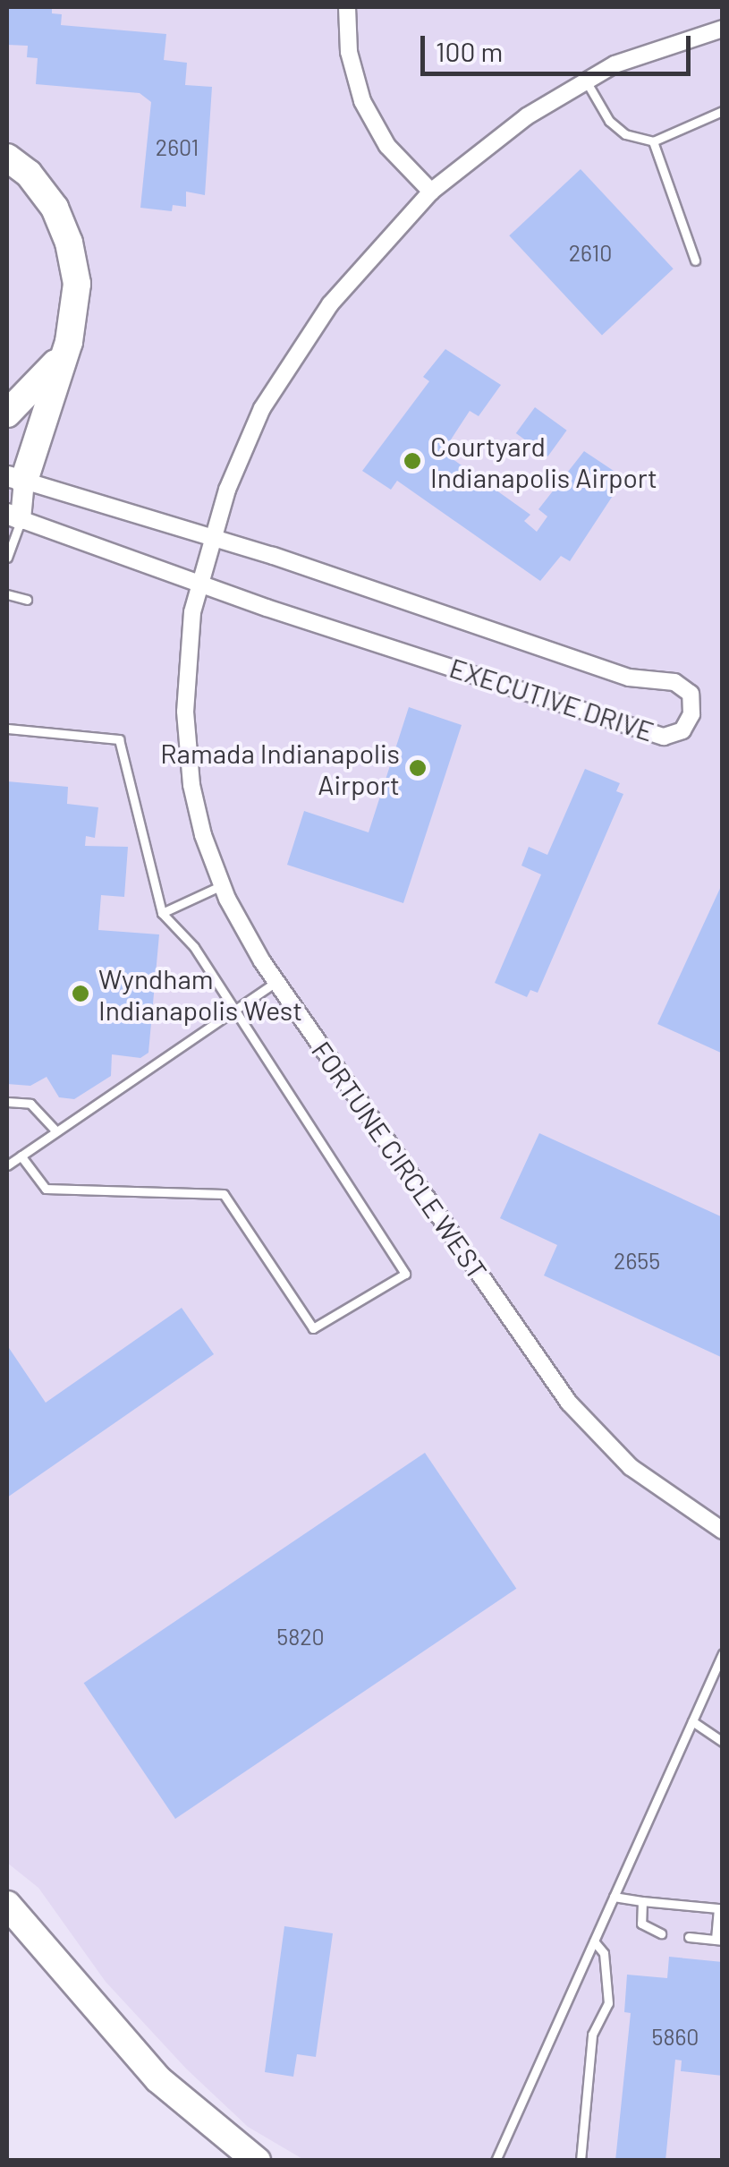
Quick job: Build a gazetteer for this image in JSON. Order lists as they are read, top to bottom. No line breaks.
{"streets":{"street":["EXECUTIVE DRIVE","FORTUNE CIRCLE WEST"]},"crossings":[["EXECUTIVE DRIVE","FORTUNE CIRCLE WEST"]],"places":["Courtyard Indianapolis Airport","Ramada Indianapolis Airport","Wyndham Indianapolis West"],"house_numbers":["2601","2610","2655","5820","5860"],"scale_bar":"100 m"}
